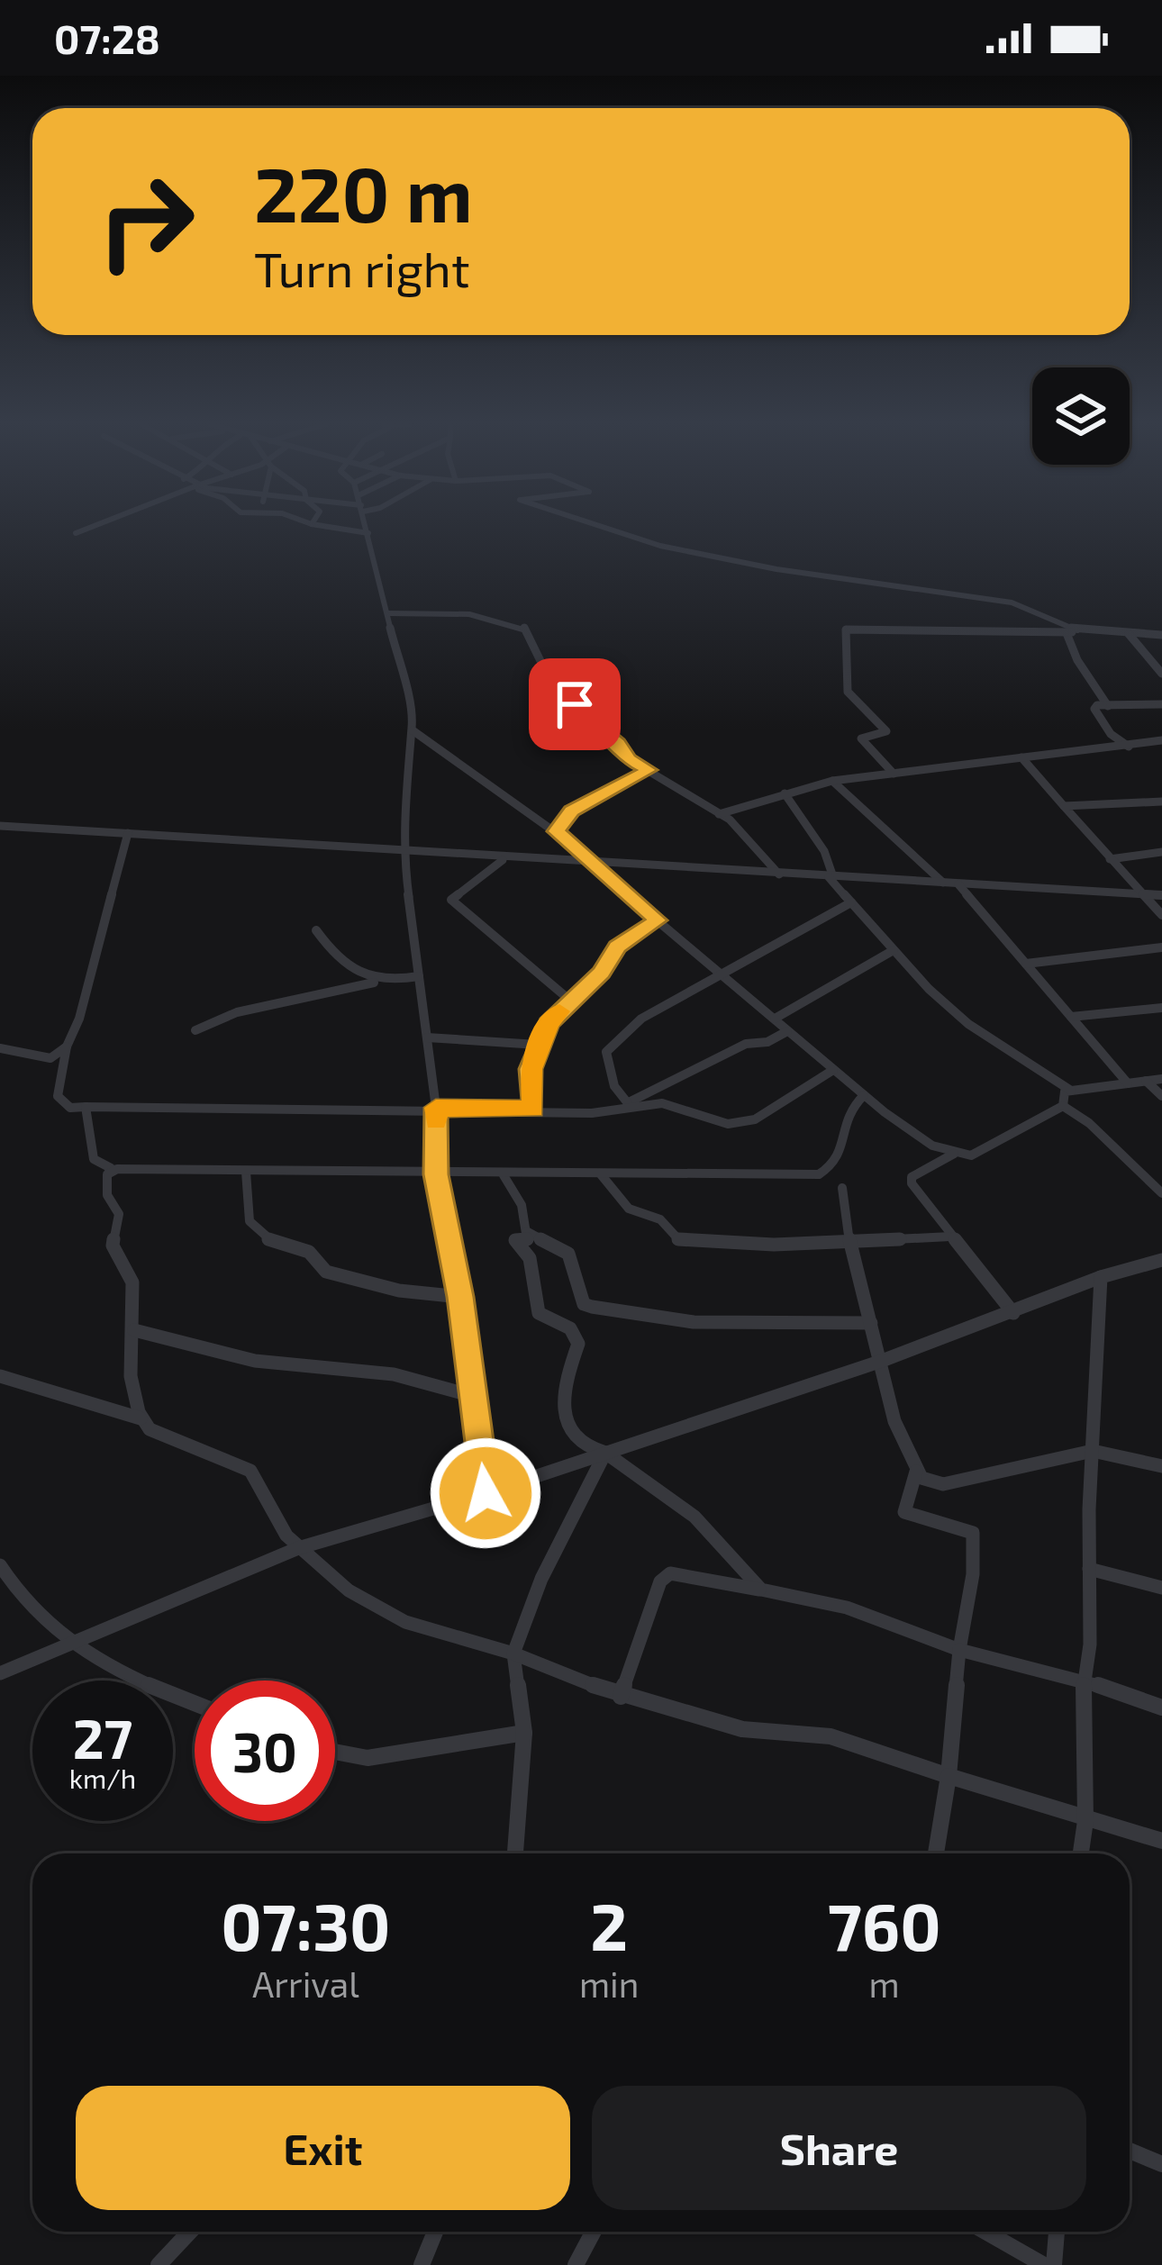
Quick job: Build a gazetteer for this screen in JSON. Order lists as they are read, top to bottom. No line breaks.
{"page":{"status":"07:28","turn":["220 m","Turn right"],"speed":"27 km/h","limit":"30","eta":["07:30","Arrival","2","min","760","m"],"buttons":["Exit","Share"]}}
